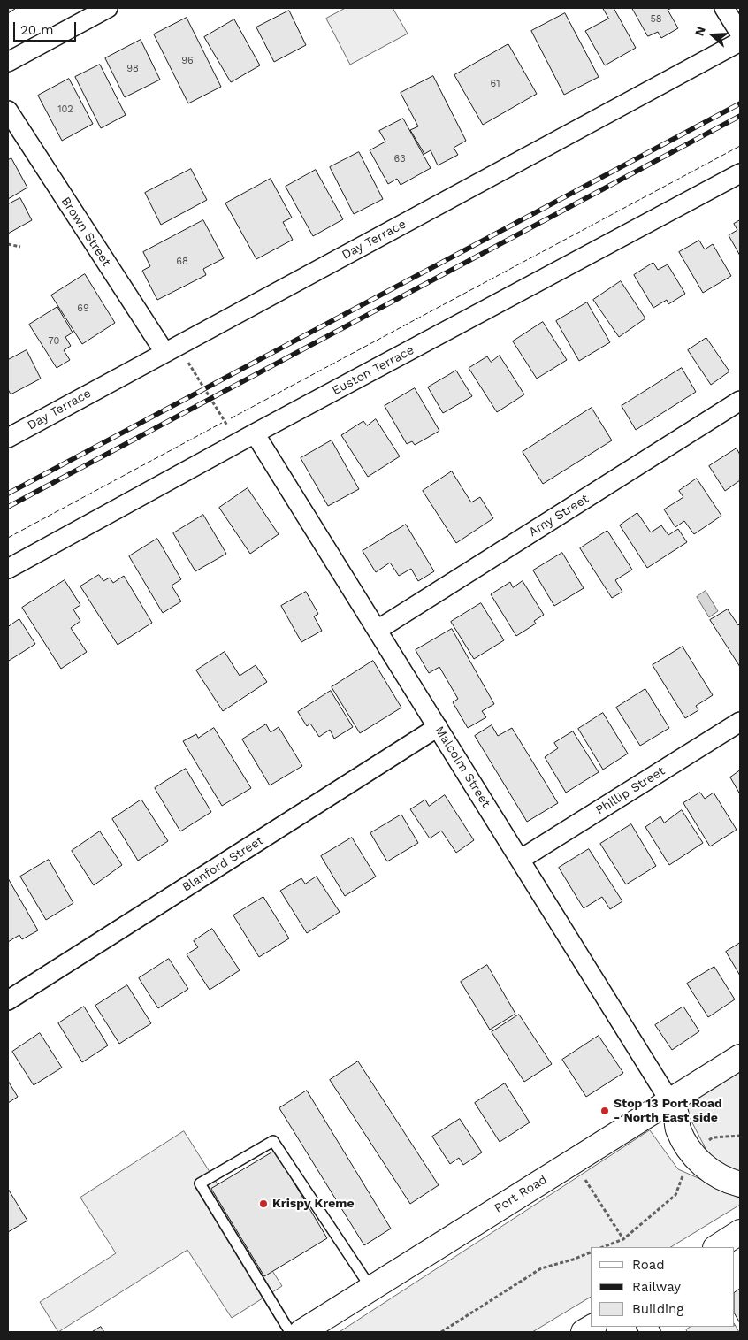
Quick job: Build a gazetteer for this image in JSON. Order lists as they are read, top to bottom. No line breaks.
{"streets":{"highway":["Port Road"],"street":["Brown Street","Day Terrace","Euston Terrace","Amy Street","Malcolm Street","Phillip Street","Blanford Street"]},"crossings":[["Brown Street","Day Terrace"],["Euston Terrace","Malcolm Street"],["Amy Street","Malcolm Street"],["Malcolm Street","Phillip Street"],["Malcolm Street","Blanford Street"],["Malcolm Street","Port Road"]],"places":["Stop 13 Port Road - North East side","Krispy Kreme"],"house_numbers":["58","96","98","61","102","63","68","69","70"],"legend":["Road","Railway","Building"],"scale_bar":"20 m","north":"left"}
